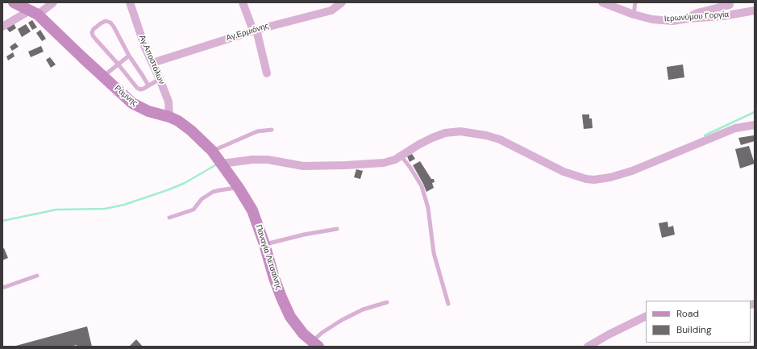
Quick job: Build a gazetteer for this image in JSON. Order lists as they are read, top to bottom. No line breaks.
{"streets":{"main road":["Ράμνης","Παναγία Λετσαίνης"],"street":["Ιερωνύμου Γοργία","Αγ.Ερμιόνης","Αγ.Αποστόλων"]},"crossings":[["Αγ.Ερμιόνης","Αγ.Αποστόλων"],["Αγ.Αποστόλων","Ράμνης"],["Ράμνης","Παναγία Λετσαίνης"]],"legend":["Road","Building"]}
